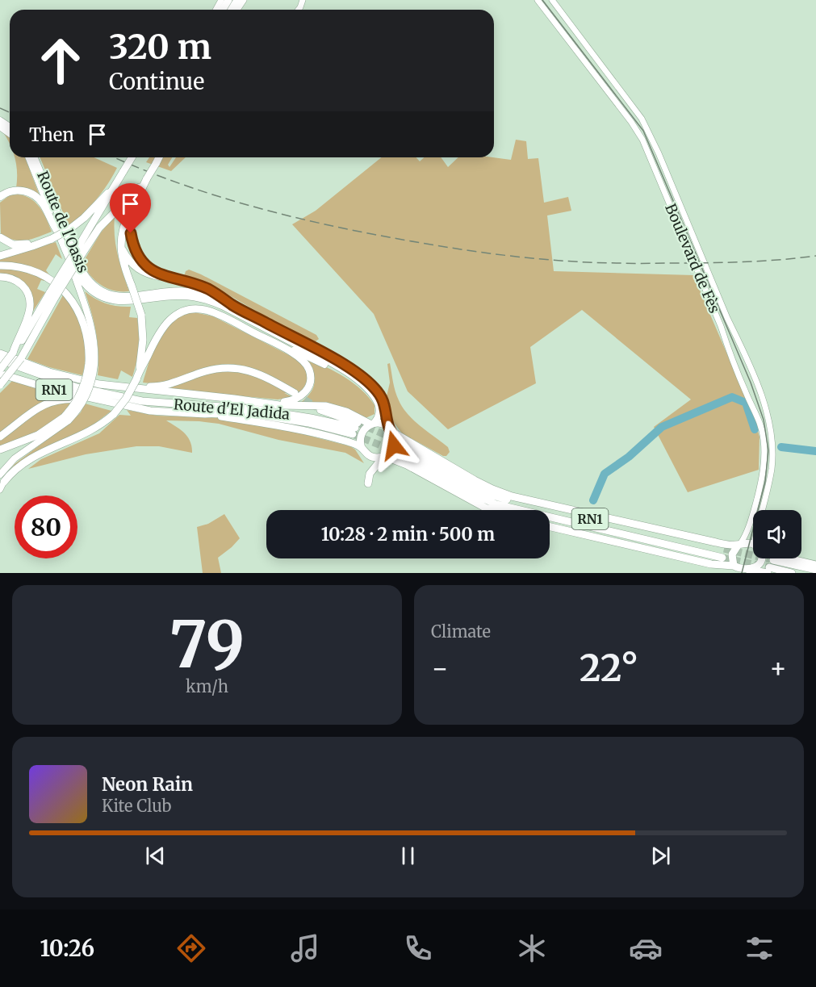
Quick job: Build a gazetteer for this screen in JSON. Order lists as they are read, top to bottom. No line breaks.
{"streets":{"highway":["RN1","Route d'El Jadida"],"main road":["Route de l'Oasis"],"street":["Boulevard de Fès"]},"crossings":[["RN1","Route d'El Jadida"]],"page":{"turn":["320 m","Continue"],"then":"Then","limit":"80","trip":"10:28 · 2 min · 500 m","tile":[["79","km/h"],"Climate"],"heat":["−","22°","+"],"song":["Neon Rain","Kite Club"],"tabs":"10:26"}}
